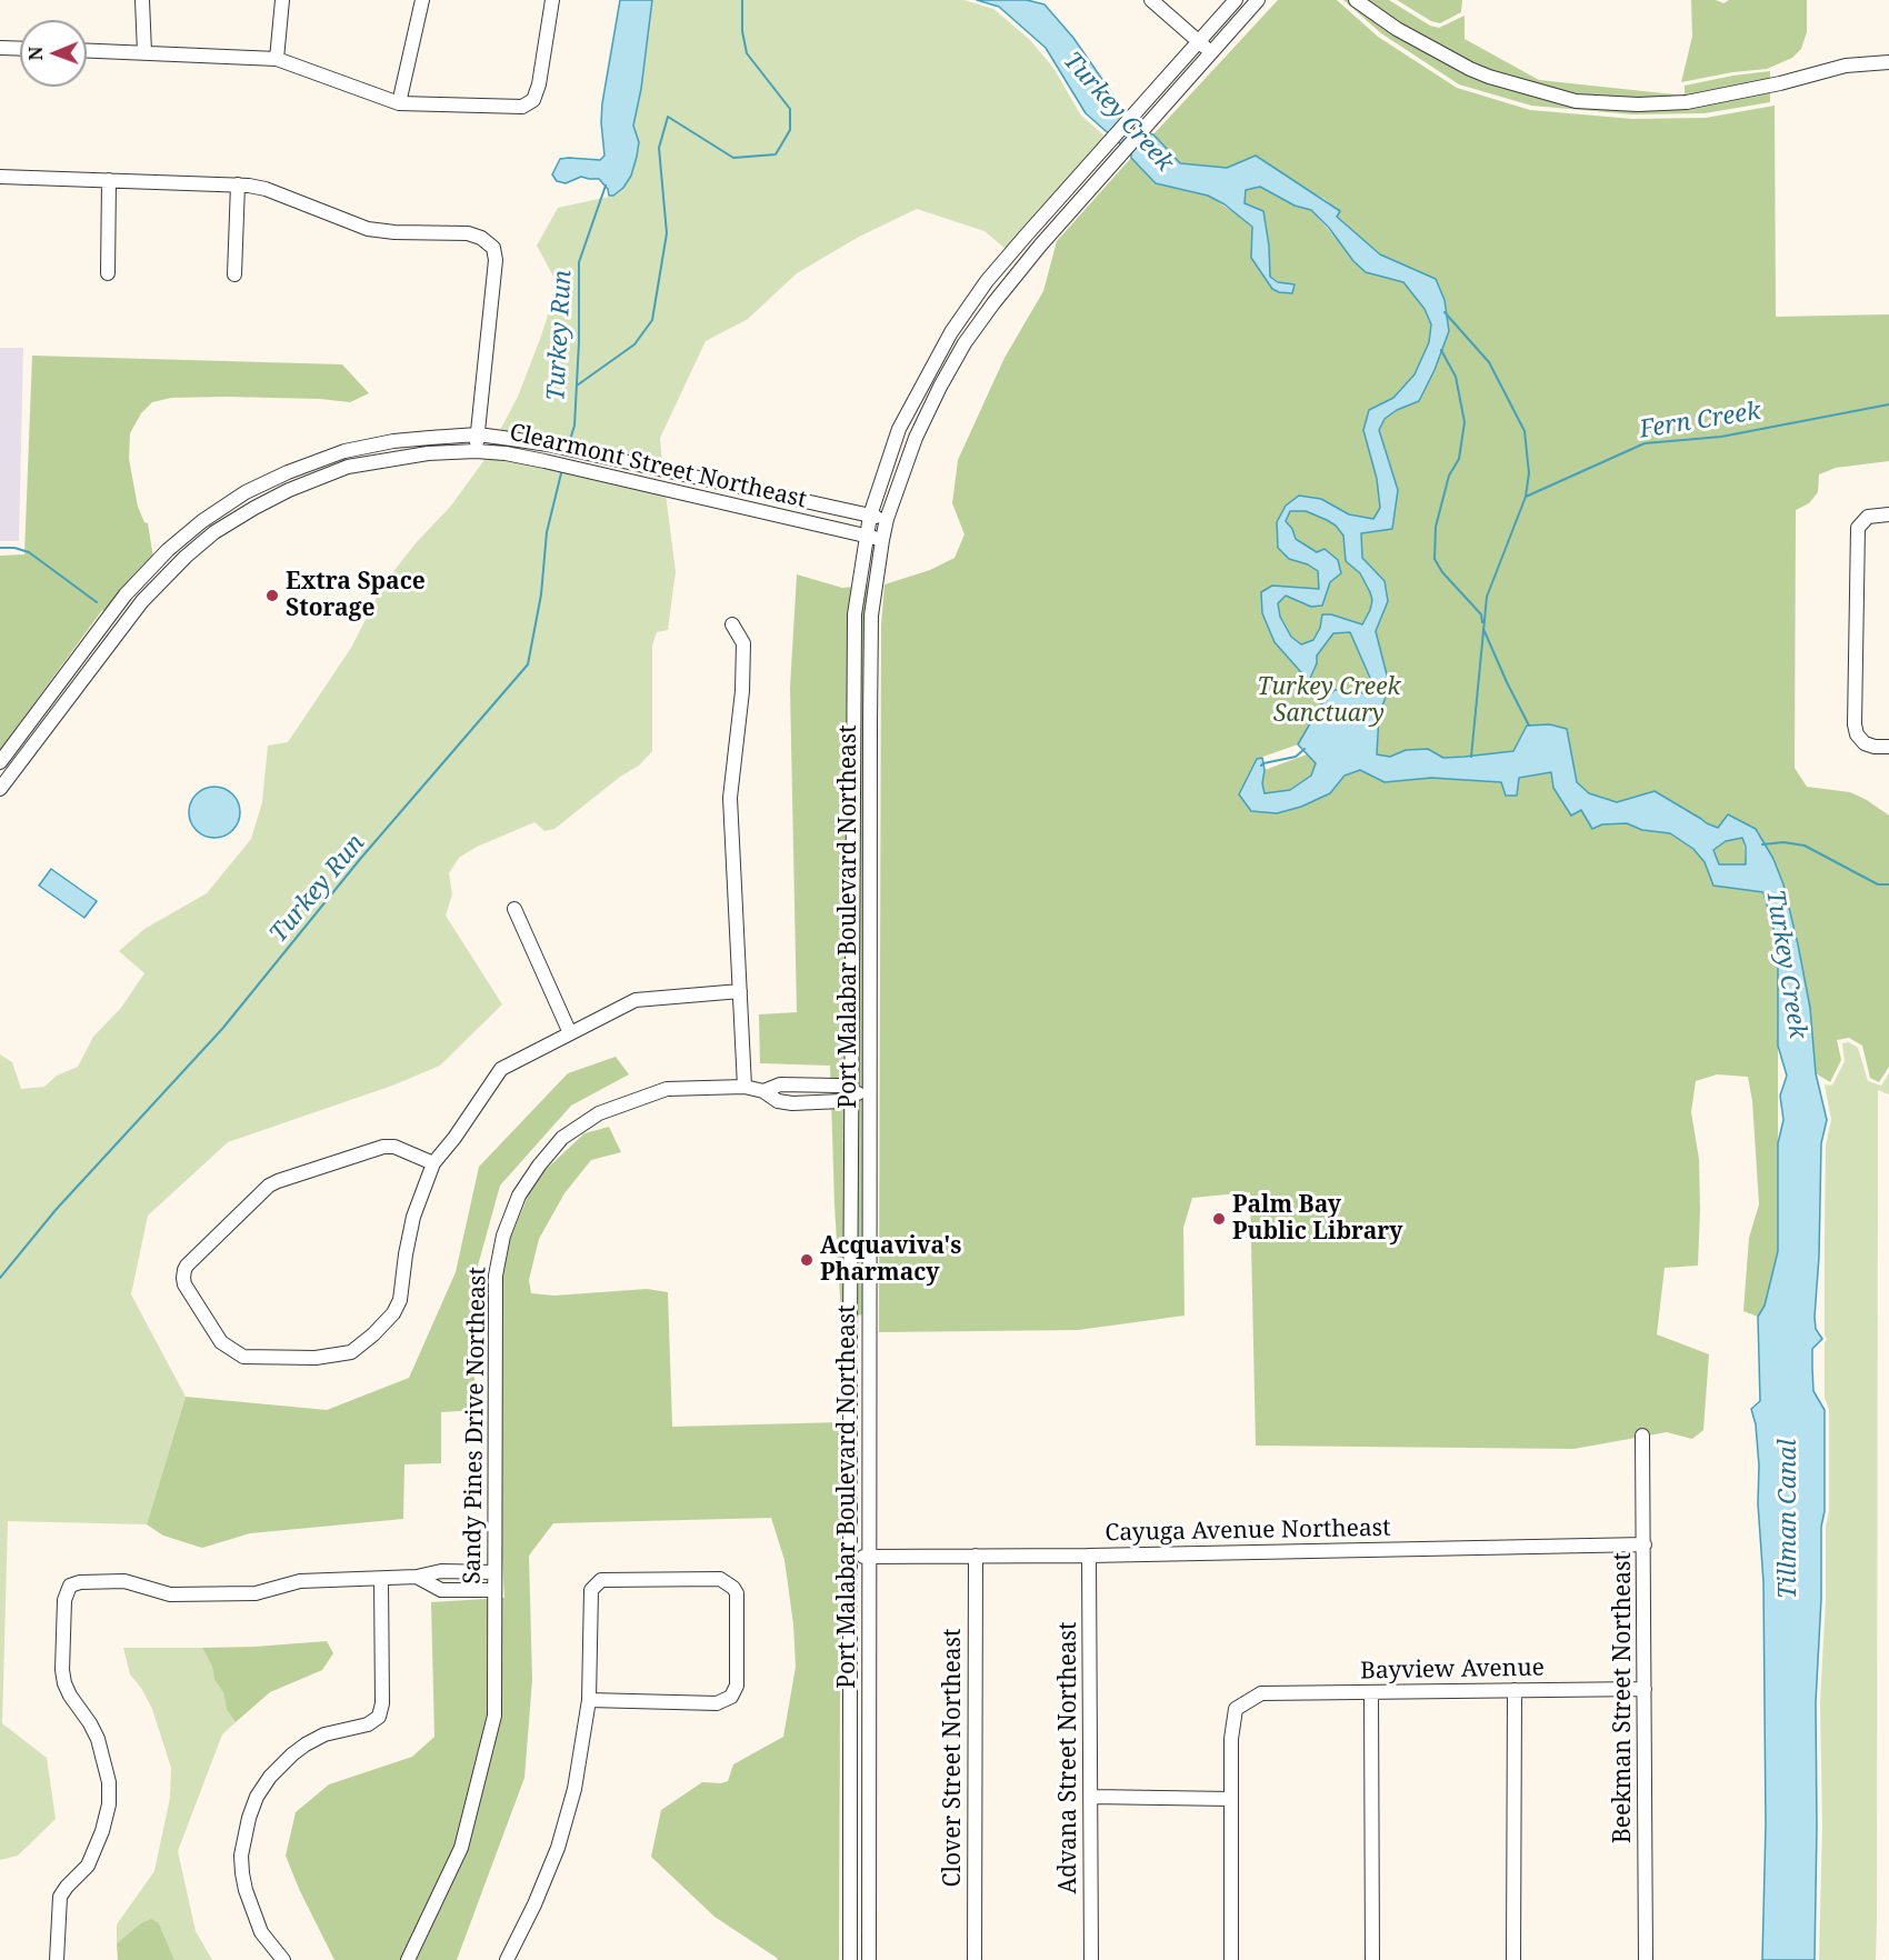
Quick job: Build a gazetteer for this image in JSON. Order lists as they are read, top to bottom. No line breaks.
{"streets":{"street":["Clearmont Street Northeast","Port Malabar Boulevard Northeast","Sandy Pines Drive Northeast","Cayuga Avenue Northeast","Bayview Avenue","Beekman Street Northeast","Clover Street Northeast","Advana Street Northeast"]},"crossings":[["Clearmont Street Northeast","Port Malabar Boulevard Northeast"],["Port Malabar Boulevard Northeast","Sandy Pines Drive Northeast"],["Port Malabar Boulevard Northeast","Cayuga Avenue Northeast"],["Cayuga Avenue Northeast","Beekman Street Northeast"],["Cayuga Avenue Northeast","Clover Street Northeast"],["Cayuga Avenue Northeast","Advana Street Northeast"],["Bayview Avenue","Beekman Street Northeast"]],"water":["Turkey Creek","Turkey Run","Fern Creek","Tillman Canal"],"parks":["Turkey Creek Sanctuary"],"places":["Extra Space Storage","Palm Bay Public Library","Acquaviva's Pharmacy"],"north":"left"}
